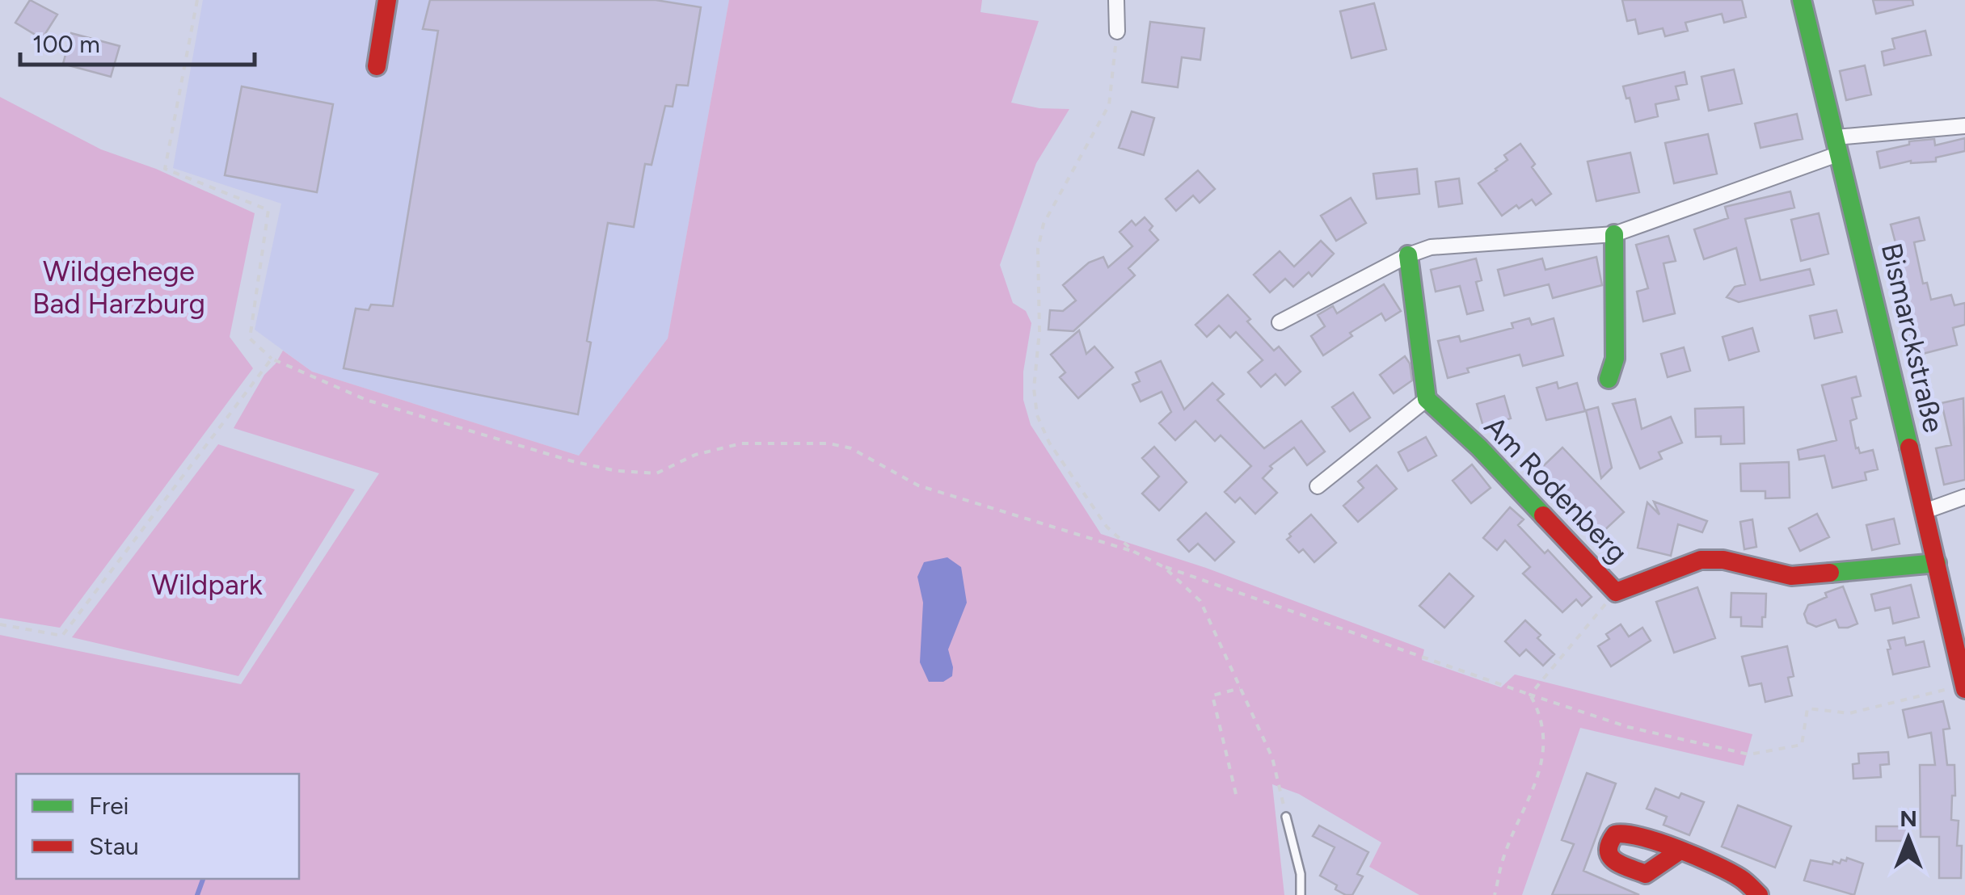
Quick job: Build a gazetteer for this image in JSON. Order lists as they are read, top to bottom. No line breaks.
{"streets":{"street":["Bismarckstraße","Am Rodenberg"]},"crossings":[["Bismarckstraße","Am Rodenberg"]],"parks":["Wildgehege Bad Harzburg","Wildpark"],"legend":["Frei","Stau"],"scale_bar":"100 m","north":"top"}
